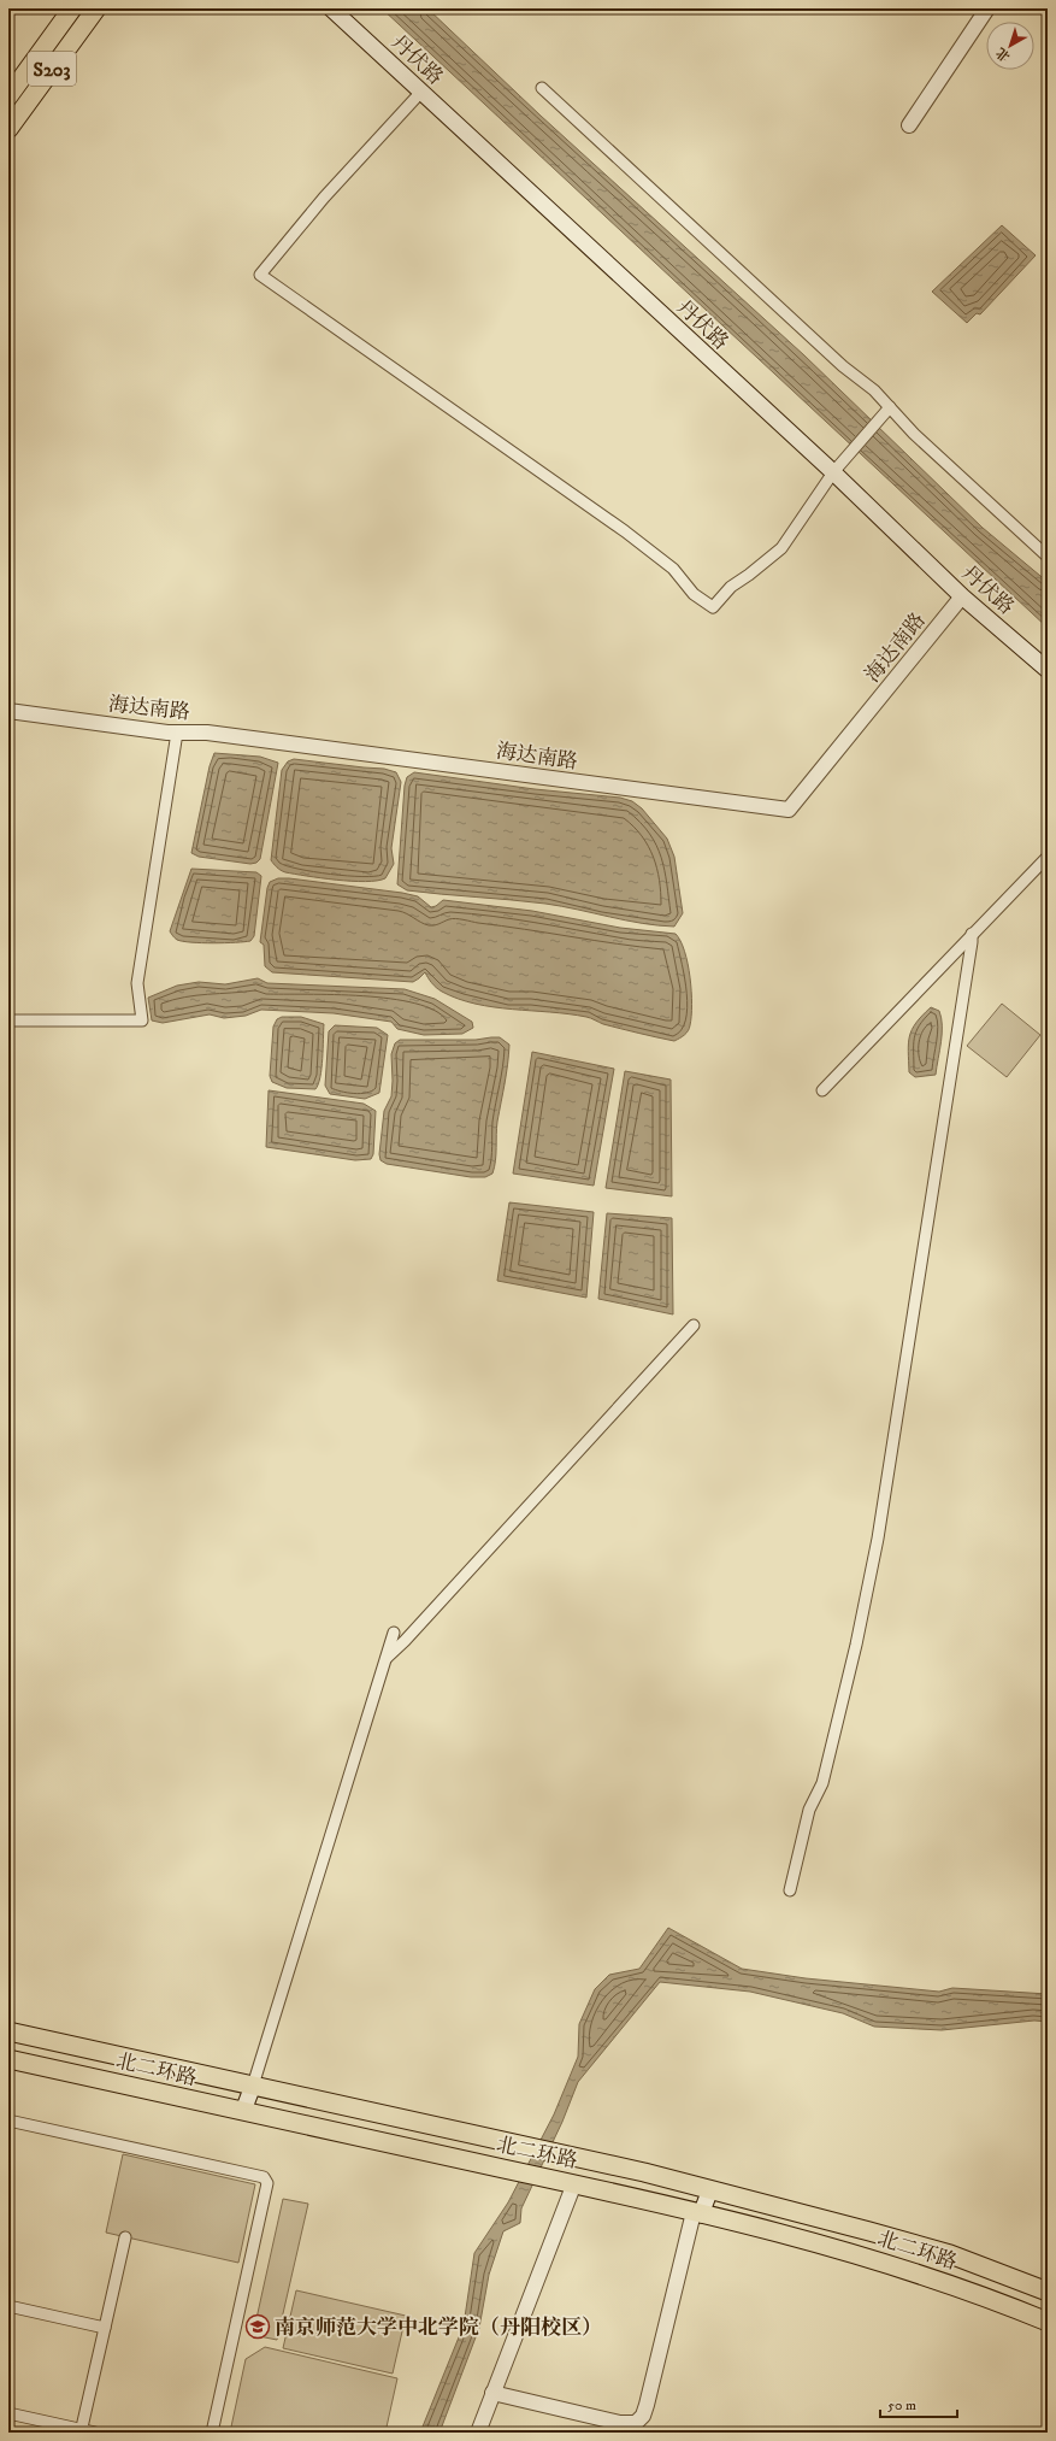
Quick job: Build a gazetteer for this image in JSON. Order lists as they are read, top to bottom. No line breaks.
{"streets":{"main road":["丹伏路","S203","北二环路"],"street":["海达南路"]},"crossings":[["丹伏路","海达南路"]],"places":{"school or university":["南京师范大学中北学院（丹阳校区）"]},"scale_bar":"50 m","north":"bottom left"}
